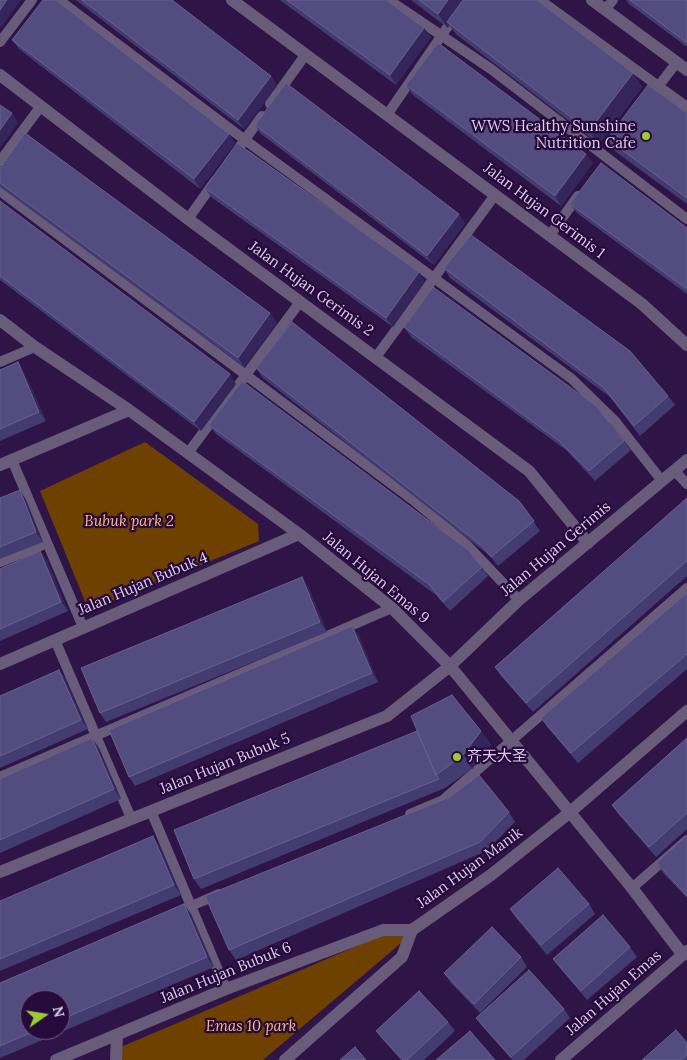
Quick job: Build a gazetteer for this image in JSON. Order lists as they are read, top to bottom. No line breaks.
{"streets":{"street":["Jalan Hujan Gerimis 1","Jalan Hujan Gerimis 2","Jalan Hujan Gerimis","Jalan Hujan Emas 9","Jalan Hujan Bubuk 4","Jalan Hujan Bubuk 5","Jalan Hujan Manik","Jalan Hujan Bubuk 6","Jalan Hujan Emas"]},"crossings":[["Jalan Hujan Gerimis 2","Jalan Hujan Gerimis"],["Jalan Hujan Gerimis","Jalan Hujan Emas 9"],["Jalan Hujan Gerimis","Jalan Hujan Bubuk 5"],["Jalan Hujan Emas 9","Jalan Hujan Bubuk 4"],["Jalan Hujan Emas 9","Jalan Hujan Bubuk 5"],["Jalan Hujan Emas 9","Jalan Hujan Manik"],["Jalan Hujan Emas 9","Jalan Hujan Emas"],["Jalan Hujan Manik","Jalan Hujan Bubuk 6"]],"parks":["Bubuk park 2","Emas 10 park"],"places":["WWS Healthy Sunshine Nutrition Cafe","齐天大圣"],"north":"right"}
